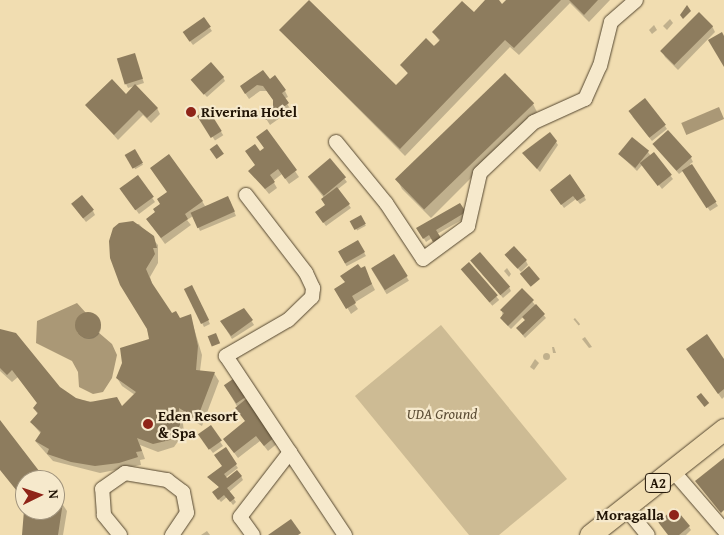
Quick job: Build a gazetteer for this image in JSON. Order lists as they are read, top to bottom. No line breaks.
{"streets":{"highway":["A2"]},"parks":["UDA Ground"],"places":["Riverina Hotel","Eden Resort & Spa","Moragalla"],"north":"right"}
